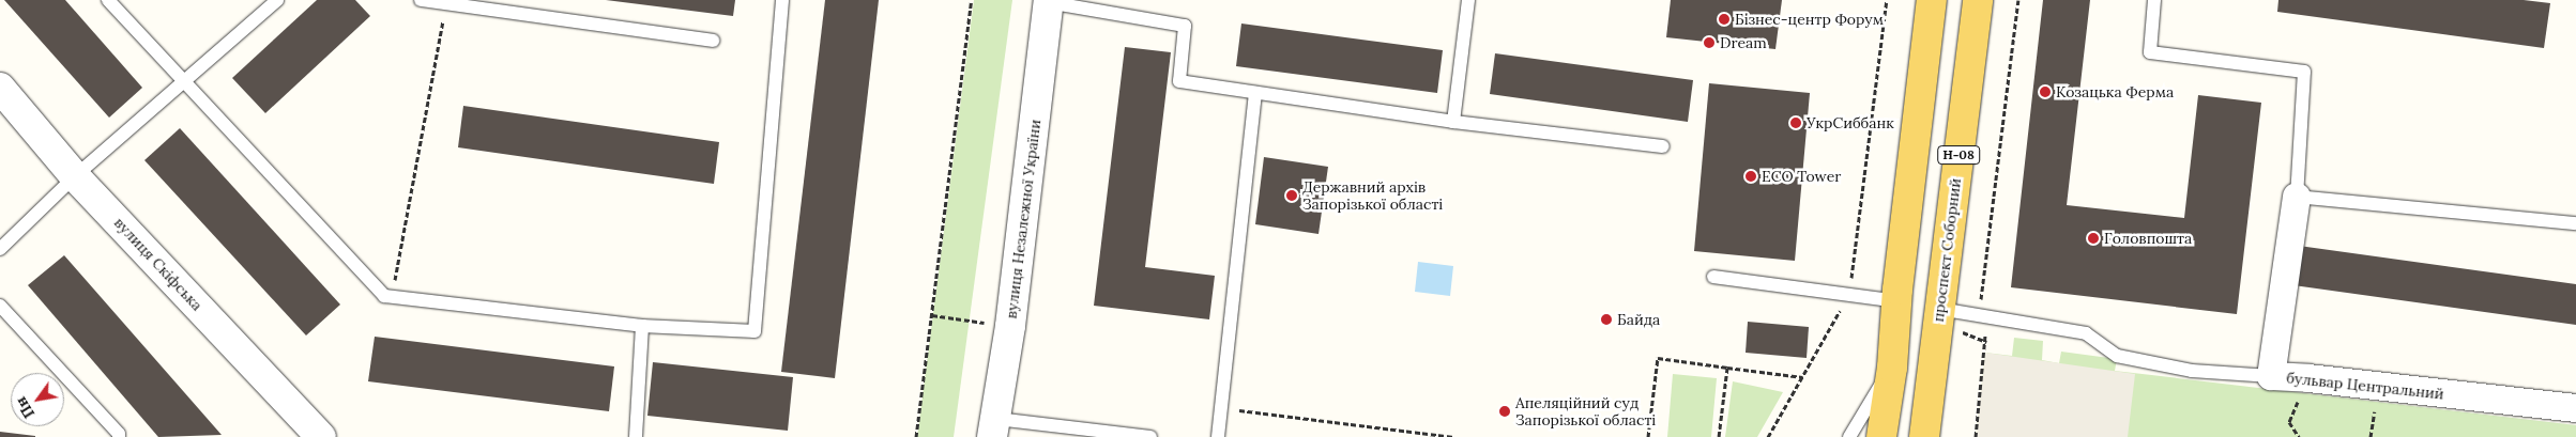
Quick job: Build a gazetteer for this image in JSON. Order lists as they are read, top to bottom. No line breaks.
{"streets":{"main road":["Н-08","проспект Соборний"],"street":["вулиця Незалежної України","вулиця Скіфська","бульвар Центральний"]},"places":["Бізнес-центр Форум","Dream","Козацька Ферма","УкрСиббанк","ECO Tower","Державний архів Запорізької області","Головпошта","Байда","Апеляційний суд Запорізької області"],"north":"bottom left"}
